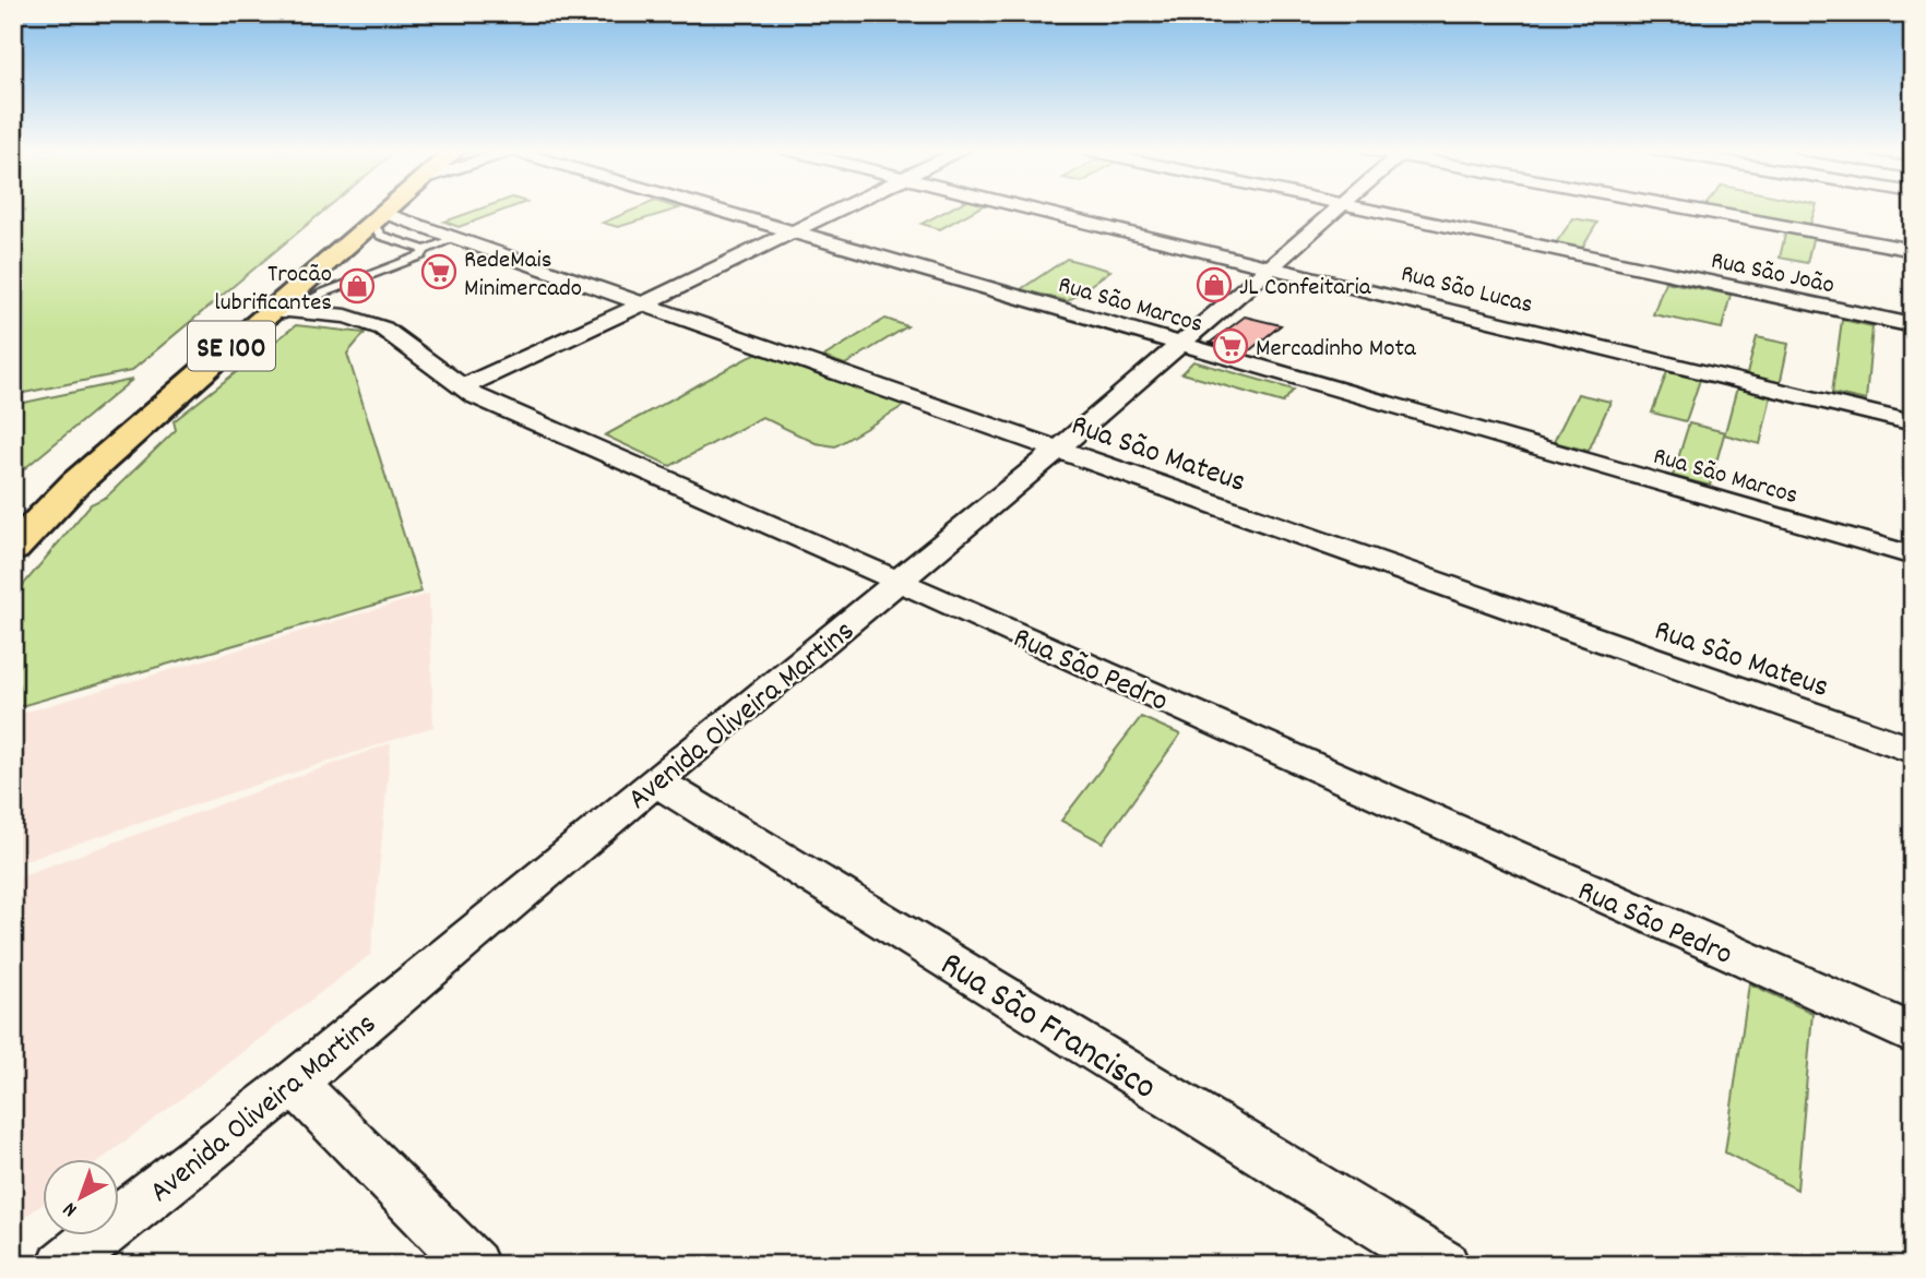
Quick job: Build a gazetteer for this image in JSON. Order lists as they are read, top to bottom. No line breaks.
{"streets":{"main road":["SE 100"],"street":["Rua São João","Rua São Lucas","Rua São Marcos","Rua São Mateus","Rua São Pedro","Avenida Oliveira Martins","Rua São Francisco"]},"crossings":[["Rua São Lucas","Avenida Oliveira Martins"],["Rua São Marcos","Avenida Oliveira Martins"],["SE 100","Rua São Mateus"],["SE 100","Rua São Pedro"],["Rua São Mateus","Avenida Oliveira Martins"],["Rua São Pedro","Avenida Oliveira Martins"],["Avenida Oliveira Martins","Rua São Francisco"]],"places":{"supermarket":["RedeMais Minimercado","Mercadinho Mota"],"shop":["JL Confeitaria","Trocão lubrificantes"]},"north":"bottom left"}
